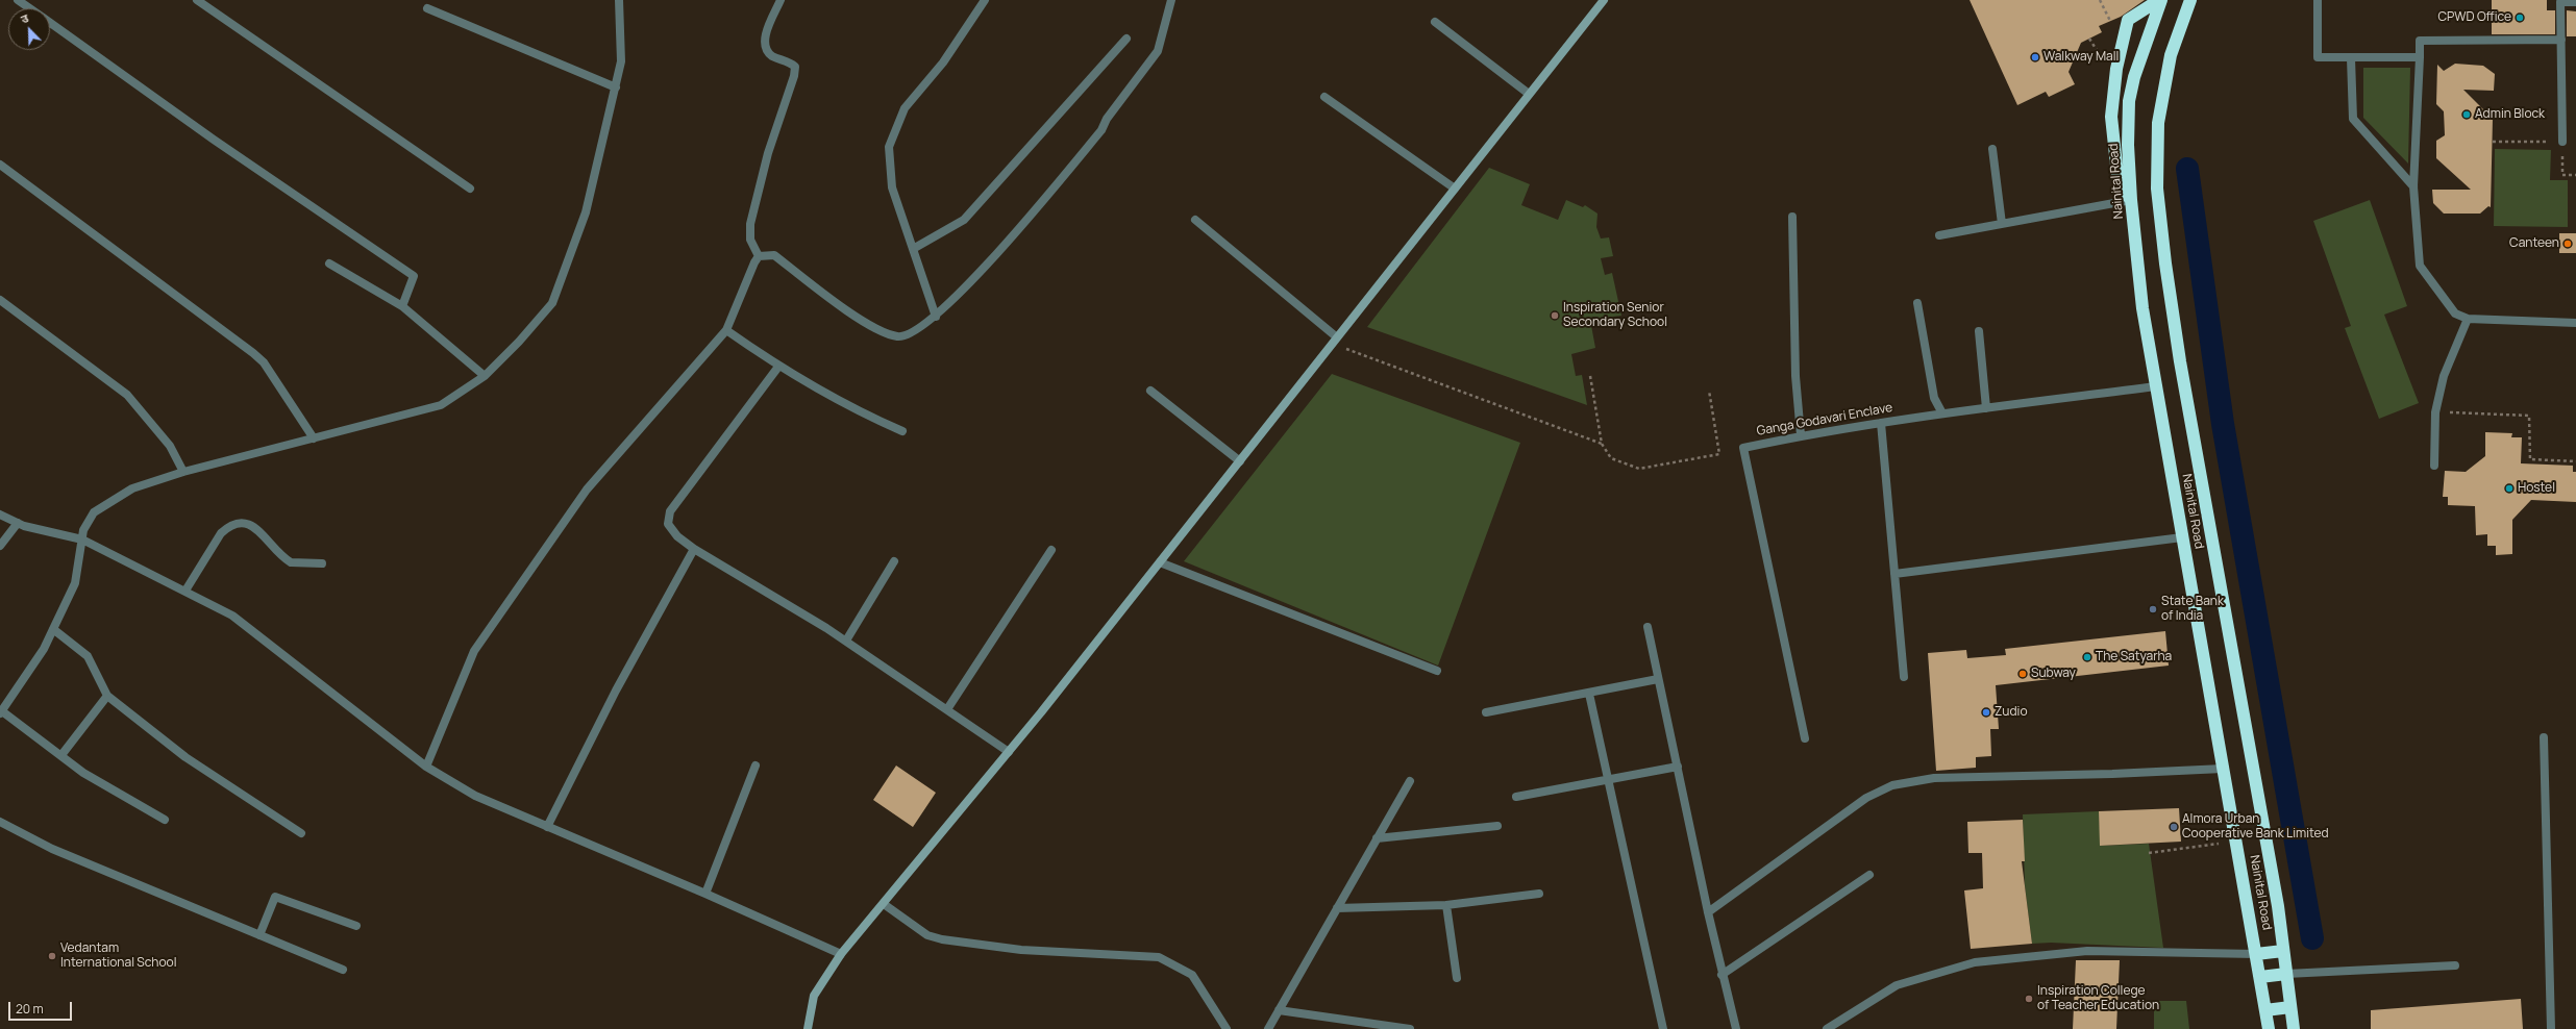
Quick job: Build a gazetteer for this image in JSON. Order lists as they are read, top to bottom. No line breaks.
{"streets":{"highway":["Nainital Road"],"street":["Ganga Godavari Enclave"]},"crossings":[["Nainital Road","Ganga Godavari Enclave"]],"places":["CPWD Office","Walkway Mall","Admin Block","Canteen","Inspiration Senior Secondary School","Hostel","State Bank of India","The Satyarha","Subway","Zudio","Almora Urban Cooperative Bank Limited","Vedantam International School","Inspiration College of Teacher Education"],"scale_bar":"20 m","north":"top left"}
